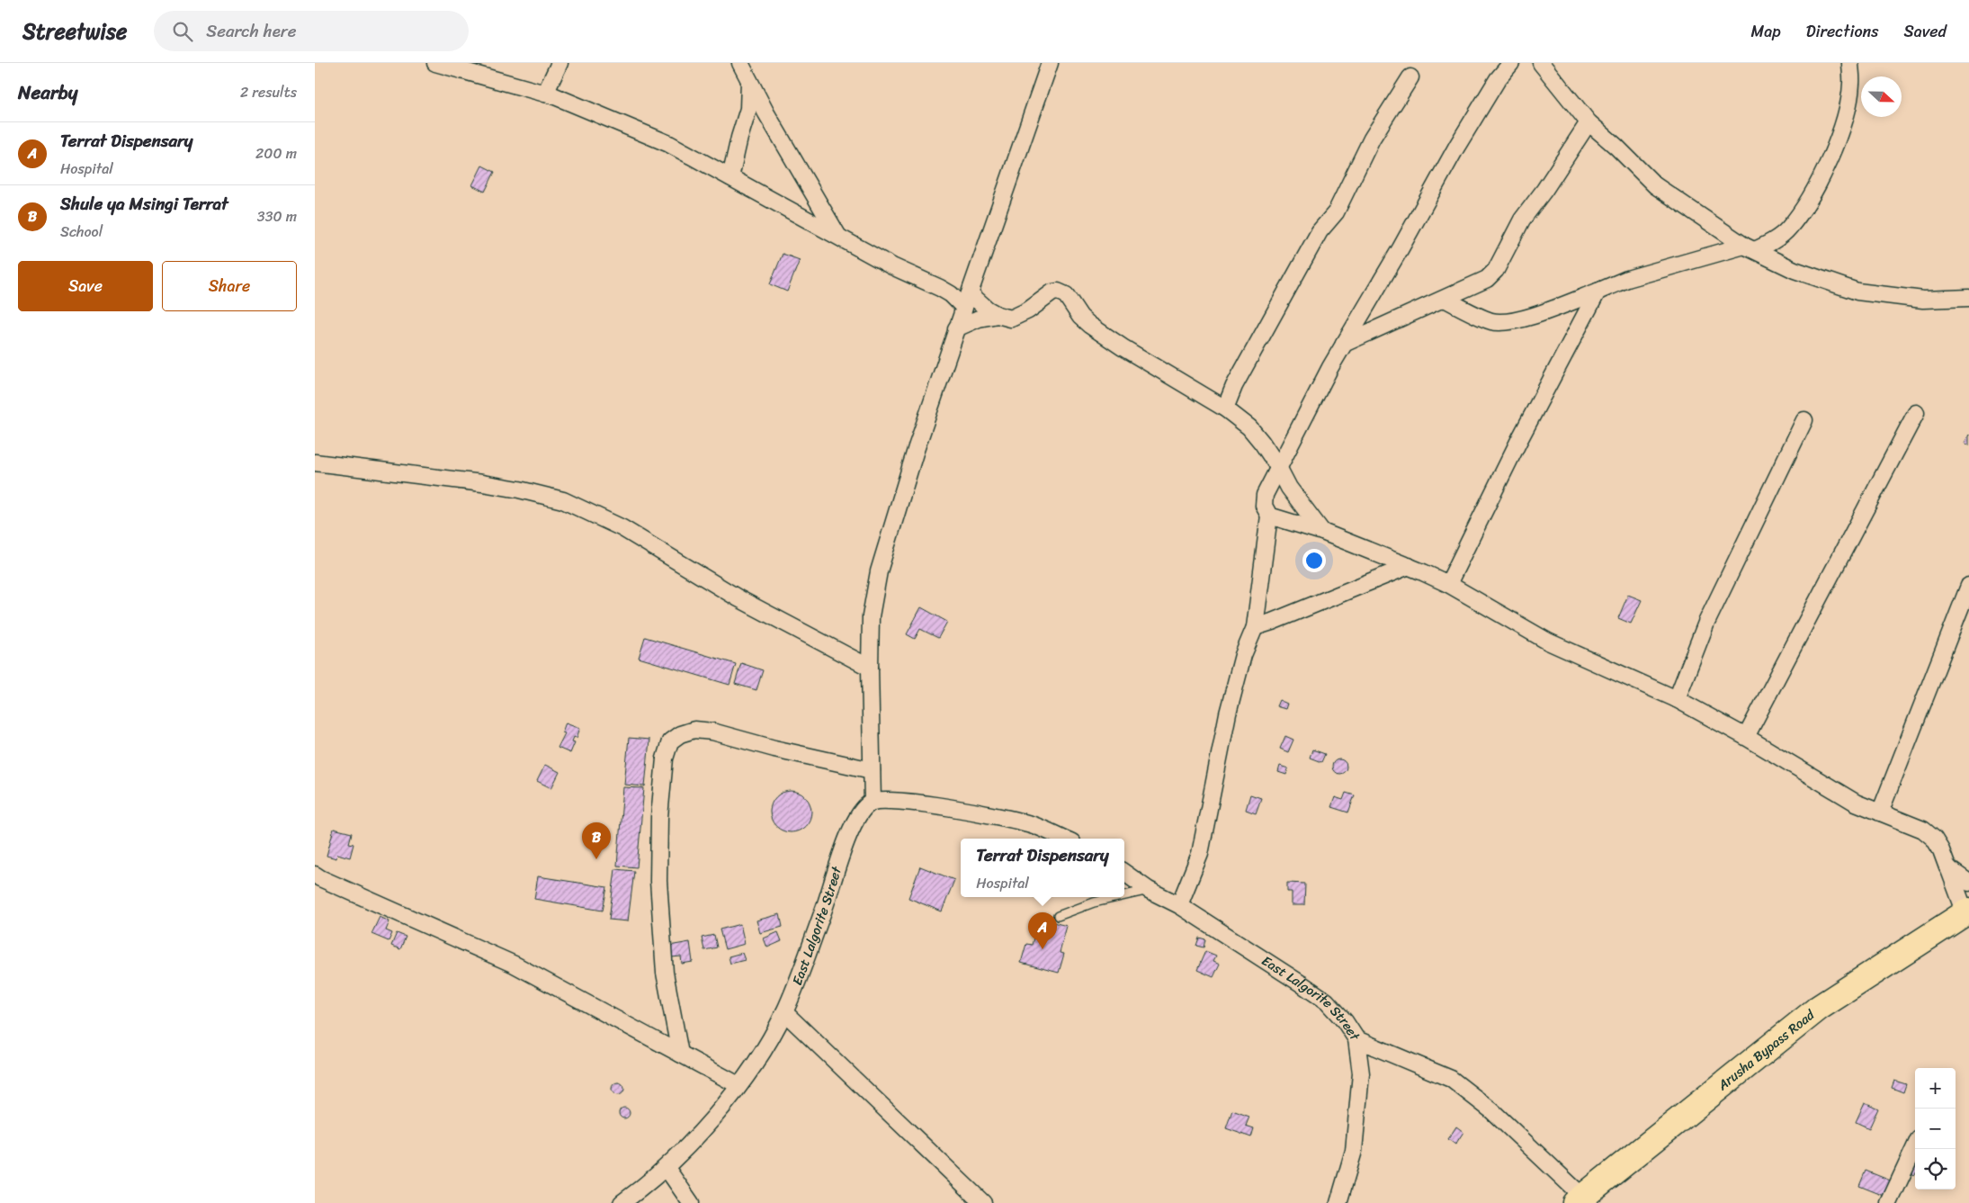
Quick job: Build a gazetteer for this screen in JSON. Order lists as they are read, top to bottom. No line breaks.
{"streets":{"main road":["Arusha Bypass Road"],"street":["East Lalgorite Street"]},"north":"right","page":{"header":"Streetwise","search":"Search here","nav":["Map","Directions","Saved"],"heading":["Nearby","2 results"],"list":[{"mark":"A","name":"Terrat Dispensary","note":"Hospital","value":"200 m"},{"mark":"B","name":"Shule ya Msingi Terrat","note":"School","value":"330 m"}],"buttons":["Save","Share"],"pins":["B","A"],"popup":["Terrat Dispensary","Hospital"],"map_buttons":["+","−"]}}
